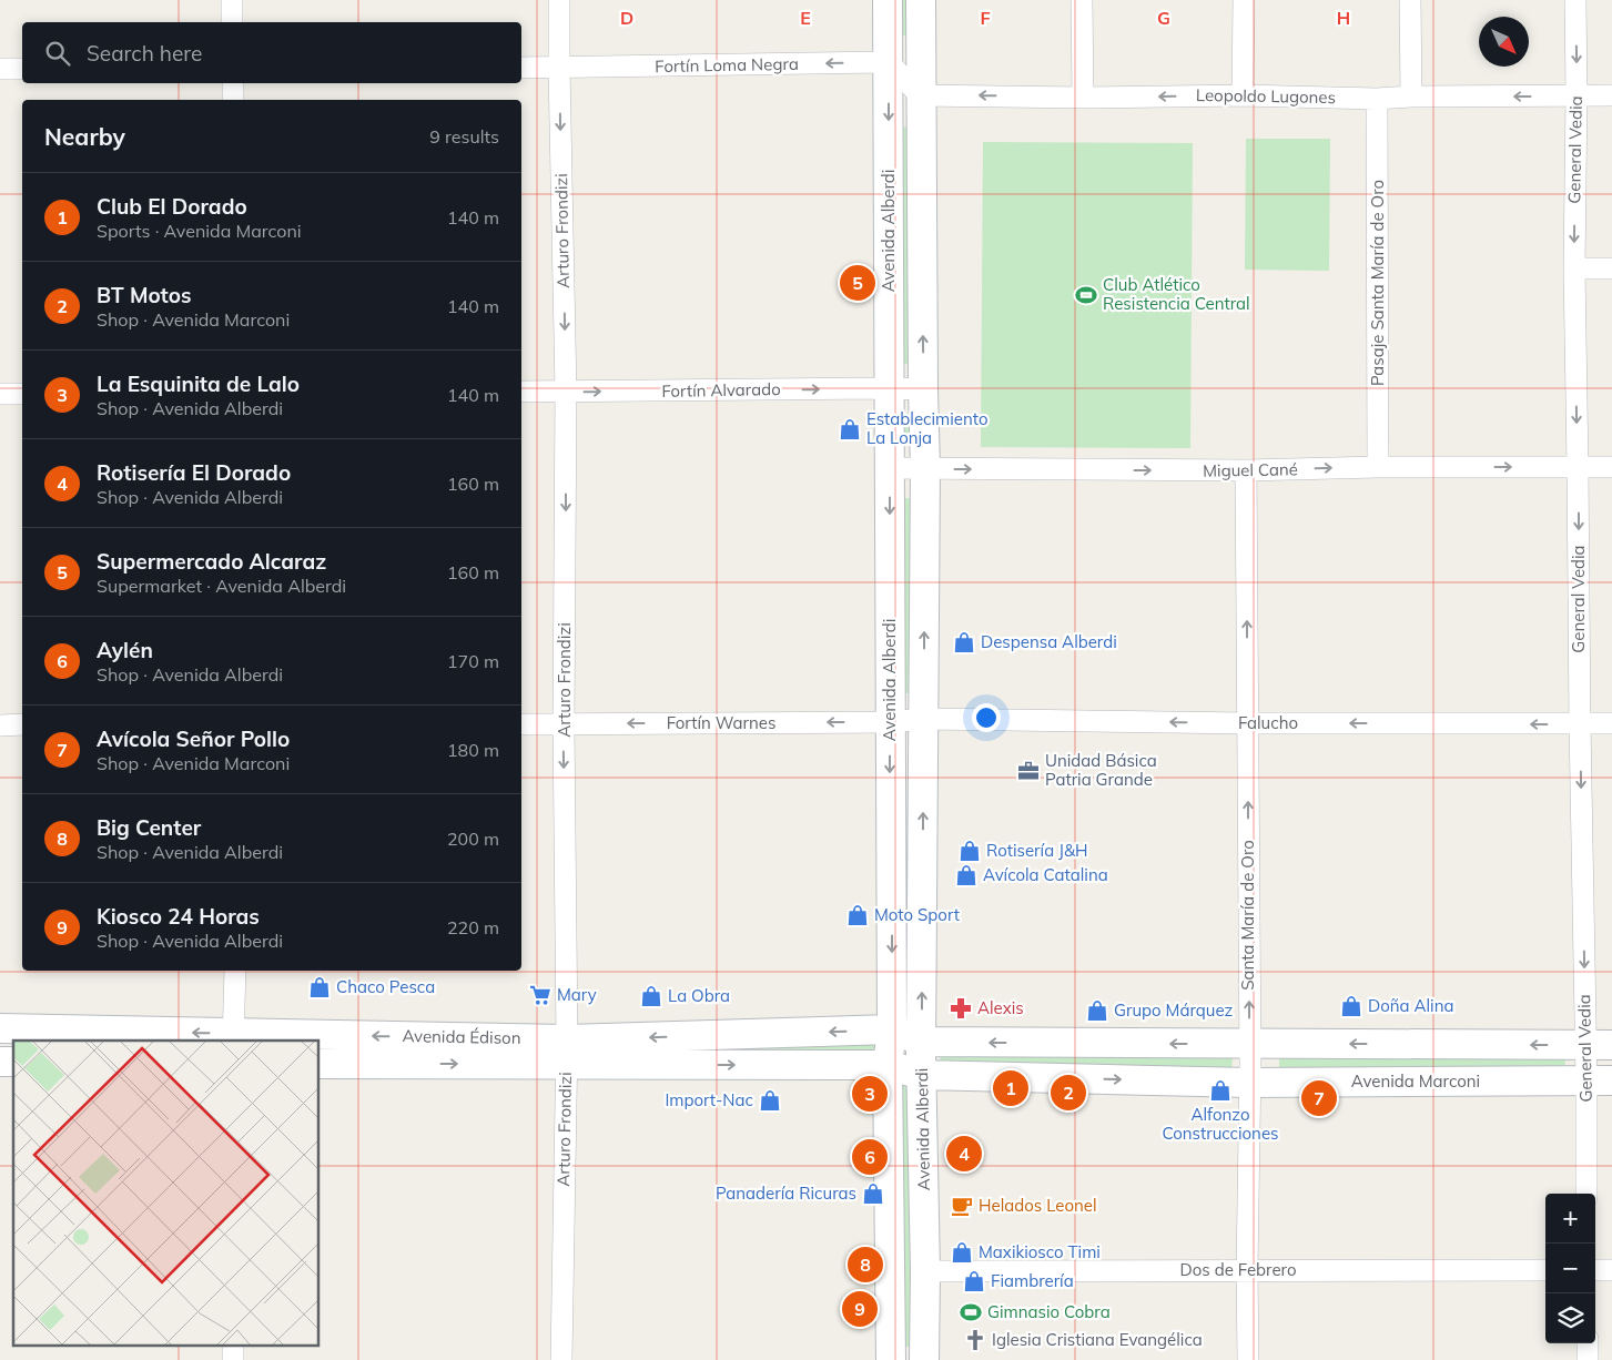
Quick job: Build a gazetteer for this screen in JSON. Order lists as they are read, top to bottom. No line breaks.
{"streets":{"main road":["Avenida Alberdi","Avenida Édison","Avenida Marconi"],"street":["Fortín Loma Negra","Leopoldo Lugones","General Vedia","Arturo Frondizi","Pasaje Santa María de Oro","Fortín Alvarado","Miguel Cané","Fortín Warnes","Falucho","Santa María de Oro","Dos de Febrero"]},"crossings":[["Fortín Loma Negra","Arturo Frondizi"],["Fortín Loma Negra","Avenida Alberdi"],["Leopoldo Lugones","General Vedia"],["Leopoldo Lugones","Avenida Alberdi"],["Leopoldo Lugones","Pasaje Santa María de Oro"],["General Vedia","Miguel Cané"],["General Vedia","Falucho"],["General Vedia","Avenida Marconi"],["Arturo Frondizi","Fortín Alvarado"],["Arturo Frondizi","Fortín Warnes"],["Arturo Frondizi","Avenida Édison"],["Avenida Alberdi","Fortín Alvarado"],["Avenida Alberdi","Miguel Cané"],["Avenida Alberdi","Fortín Warnes"],["Avenida Alberdi","Falucho"],["Avenida Alberdi","Avenida Édison"],["Avenida Alberdi","Avenida Marconi"],["Avenida Alberdi","Dos de Febrero"],["Pasaje Santa María de Oro","Miguel Cané"],["Miguel Cané","Santa María de Oro"],["Fortín Warnes","Falucho"],["Falucho","Santa María de Oro"],["Santa María de Oro","Avenida Marconi"],["Santa María de Oro","Dos de Febrero"],["Avenida Édison","Avenida Marconi"]],"one_way":["Fortín Loma Negra","Leopoldo Lugones","General Vedia","Arturo Frondizi","Fortín Alvarado","Miguel Cané","Fortín Warnes","Falucho","Santa María de Oro"],"places":{"sports":["Club Atlético Resistencia Central","Gimnasio Cobra"],"shop":["Establecimiento La Lonja","Despensa Alberdi","Rotisería J&H","Avícola Catalina","Moto Sport","Chaco Pesca","La Obra","Doña Alina","Grupo Márquez","Alfonzo Construcciones","Import-Nac","Panadería Ricuras","Maxikiosco Timi","Fiambrería"],"office":["Unidad Básica Patria Grande"],"supermarket":["Mary"],"pharmacy":["Alexis"],"cafe":["Helados Leonel"],"church":["Iglesia Cristiana Evangélica"]},"north":"bottom right","page":{"search":"Search here","heading":["Nearby","9 results"],"list":[{"mark":"1","name":"Club El Dorado","note":"Sports · Avenida Marconi","value":"140 m"},{"mark":"2","name":"BT Motos","note":"Shop · Avenida Marconi","value":"140 m"},{"mark":"3","name":"La Esquinita de Lalo","note":"Shop · Avenida Alberdi","value":"140 m"},{"mark":"4","name":"Rotisería El Dorado","note":"Shop · Avenida Alberdi","value":"160 m"},{"mark":"5","name":"Supermercado Alcaraz","note":"Supermarket · Avenida Alberdi","value":"160 m"},{"mark":"6","name":"Aylén","note":"Shop · Avenida Alberdi","value":"170 m"},{"mark":"7","name":"Avícola Señor Pollo","note":"Shop · Avenida Marconi","value":"180 m"},{"mark":"8","name":"Big Center","note":"Shop · Avenida Alberdi","value":"200 m"},{"mark":"9","name":"Kiosco 24 Horas","note":"Shop · Avenida Alberdi","value":"220 m"}],"pins":["5","1","2","3","7","4","6","8","9"],"map_buttons":["+","−"]},"grid":{"columns":["D","E","F","G","H"]}}
